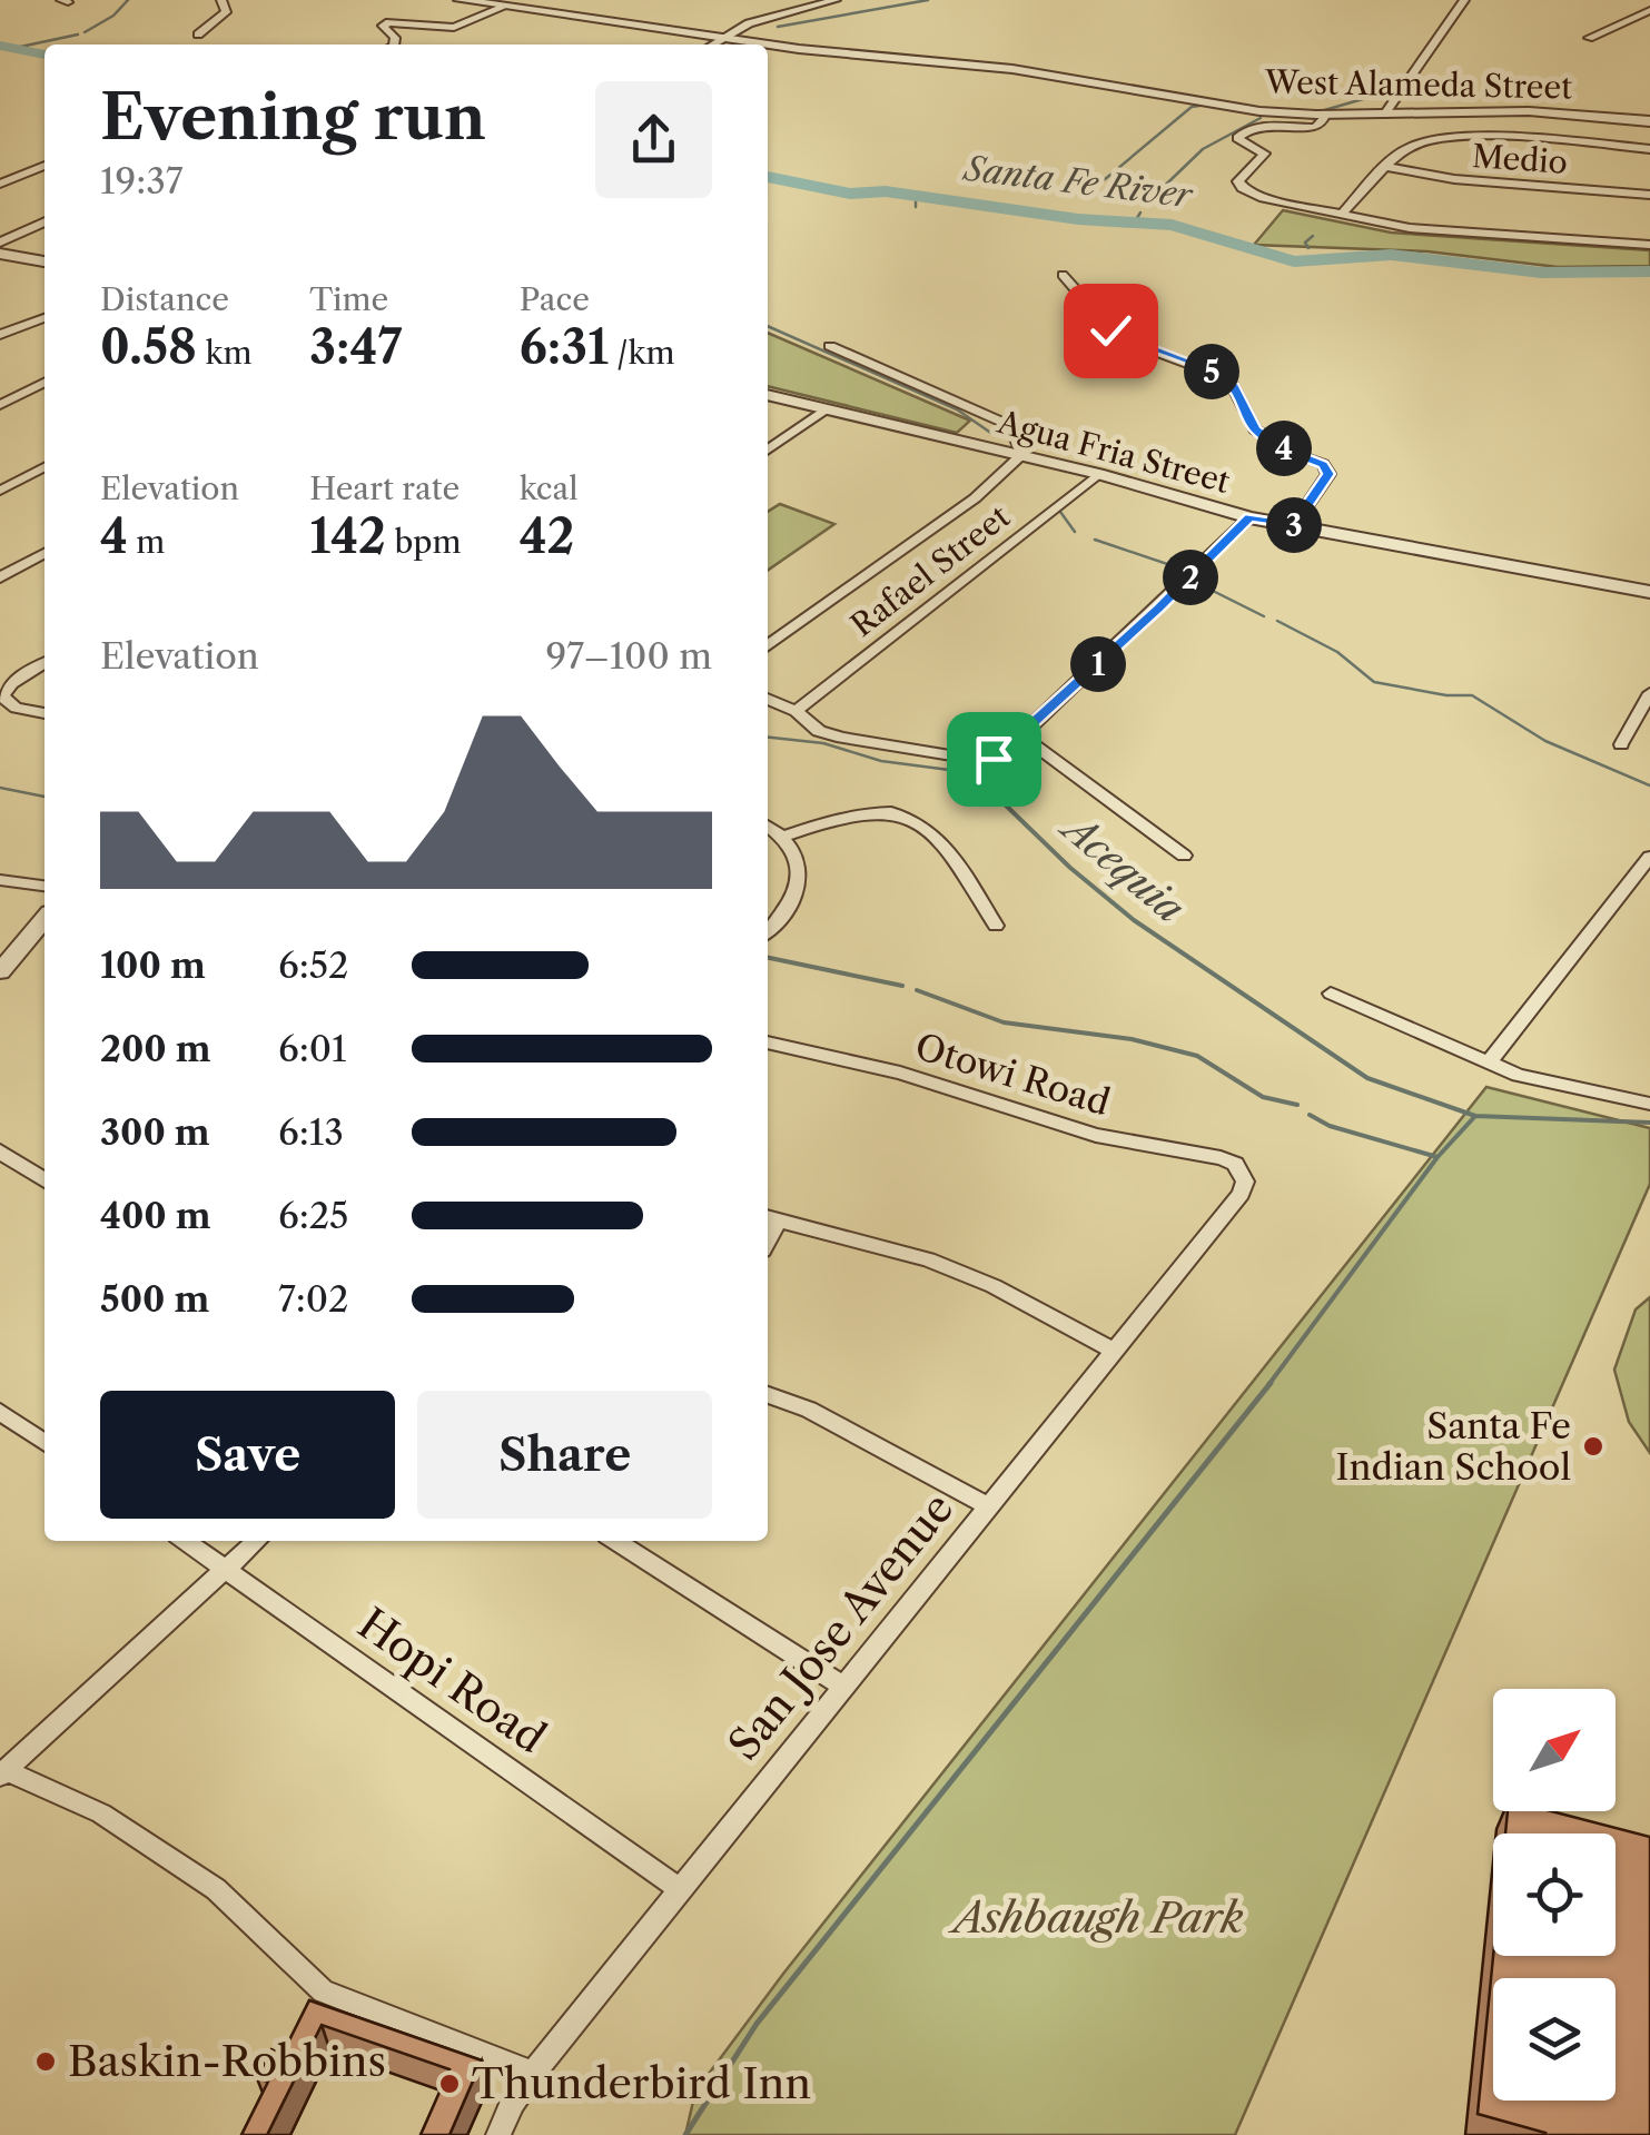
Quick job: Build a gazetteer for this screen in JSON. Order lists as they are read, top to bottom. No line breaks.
{"streets":{"street":["West Alameda Street","Medio","Agua Fria Street","Rafael Street","Otowi Road","San Jose Avenue","Hopi Road"]},"crossings":[["Agua Fria Street","Rafael Street"],["Otowi Road","San Jose Avenue"],["San Jose Avenue","Hopi Road"]],"water":["Santa Fe River","Acequia"],"parks":["Ashbaugh Park"],"places":["Santa Fe Indian School","Baskin-Robbins","Thunderbird Inn"],"north":"top right","page":{"heading":["Evening run","19:37"],"stats":[["Distance","0.58 km"],["Time","3:47"],["Pace","6:31 /km"],["Elevation","4 m"],["Heart rate","142 bpm"],["kcal","42"]],"pins":["5","4","3","2","1"],"chart":["Elevation","97–100 m"],"list":[{"name":"100 m","note":"6:52"},{"name":"200 m","note":"6:01"},{"name":"300 m","note":"6:13"},{"name":"400 m","note":"6:25"},{"name":"500 m","note":"7:02"}],"buttons":["Save","Share"]}}
